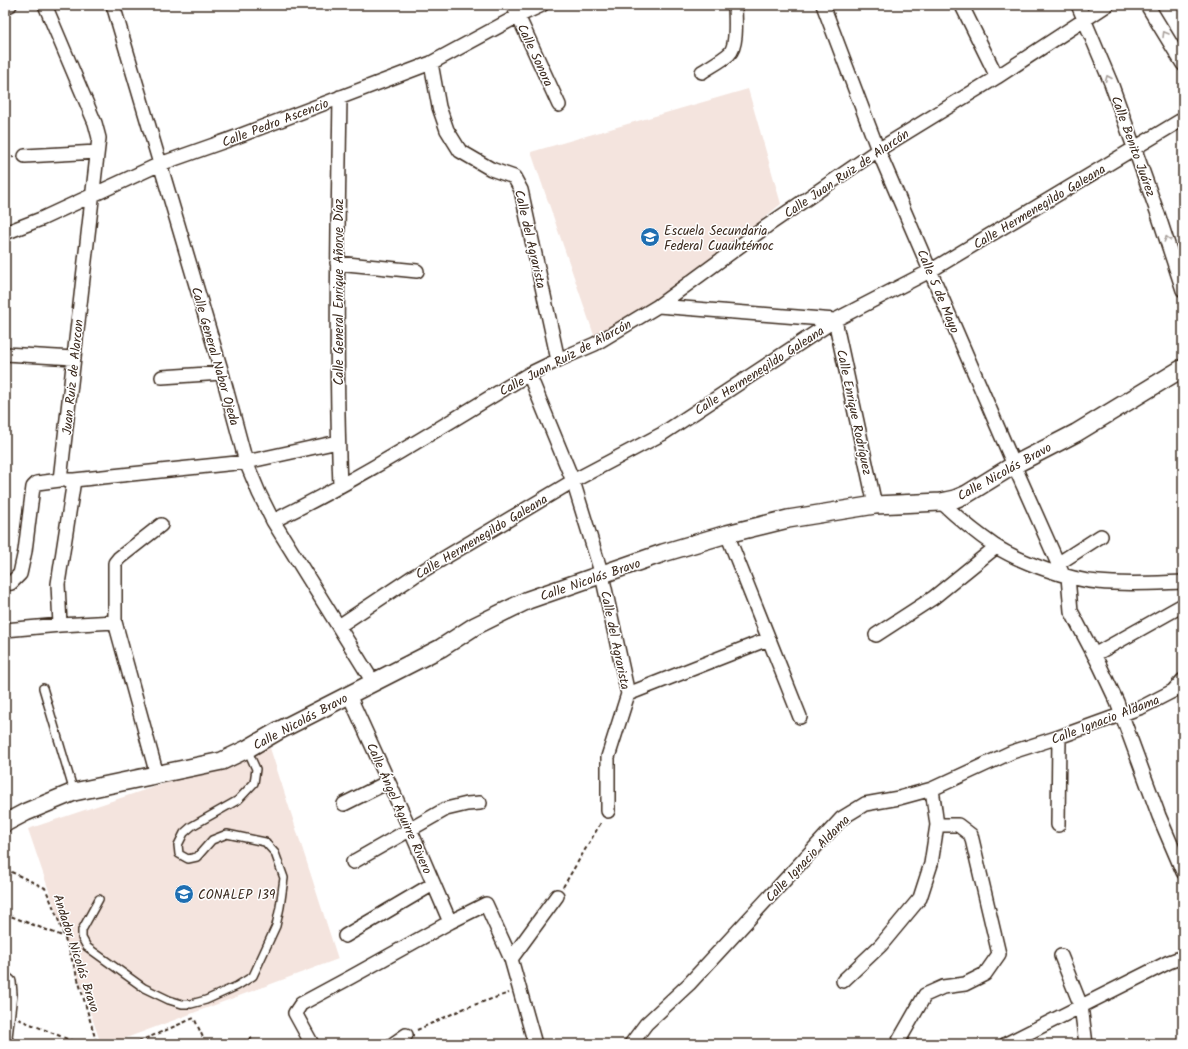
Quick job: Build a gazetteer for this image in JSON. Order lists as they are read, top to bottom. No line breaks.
{"streets":{"street":["Calle Sonora","Calle Pedro Ascencio","Calle Benito Juárez","Calle Juan Ruiz de Alarcón","Calle Hermenegildo Galeana","Calle del Agrarista","Calle 5 de Mayo","Calle General Enrique Añorve Díaz","Calle General Nabor Ojeda","Juan Ruiz de Alarcon","Calle Enrique Rodríguez","Calle Nicolás Bravo","Calle Ignacio Aldama","Calle Ángel Aguirre Rivero"],"path":["Andador Nicolás Bravo"]},"crossings":[["Calle Sonora","Calle Pedro Ascencio"],["Calle Pedro Ascencio","Calle del Agrarista"],["Calle Pedro Ascencio","Calle General Enrique Añorve Díaz"],["Calle Pedro Ascencio","Calle General Nabor Ojeda"],["Calle Pedro Ascencio","Juan Ruiz de Alarcon"],["Calle Benito Juárez","Calle Juan Ruiz de Alarcón"],["Calle Benito Juárez","Calle Hermenegildo Galeana"],["Calle Juan Ruiz de Alarcón","Calle del Agrarista"],["Calle Juan Ruiz de Alarcón","Calle 5 de Mayo"],["Calle Juan Ruiz de Alarcón","Calle General Enrique Añorve Díaz"],["Calle Juan Ruiz de Alarcón","Calle General Nabor Ojeda"],["Calle Hermenegildo Galeana","Calle del Agrarista"],["Calle Hermenegildo Galeana","Calle 5 de Mayo"],["Calle Hermenegildo Galeana","Calle General Nabor Ojeda"],["Calle Hermenegildo Galeana","Calle Enrique Rodríguez"],["Calle del Agrarista","Calle Nicolás Bravo"],["Calle 5 de Mayo","Calle Nicolás Bravo"],["Calle General Nabor Ojeda","Calle Nicolás Bravo"],["Calle Enrique Rodríguez","Calle Nicolás Bravo"],["Calle Nicolás Bravo","Calle Ángel Aguirre Rivero"]],"one_way":["Calle Benito Juárez"],"places":{"school or university":["Escuela Secundaria Federal Cuauhtémoc","CONALEP 139"]}}
